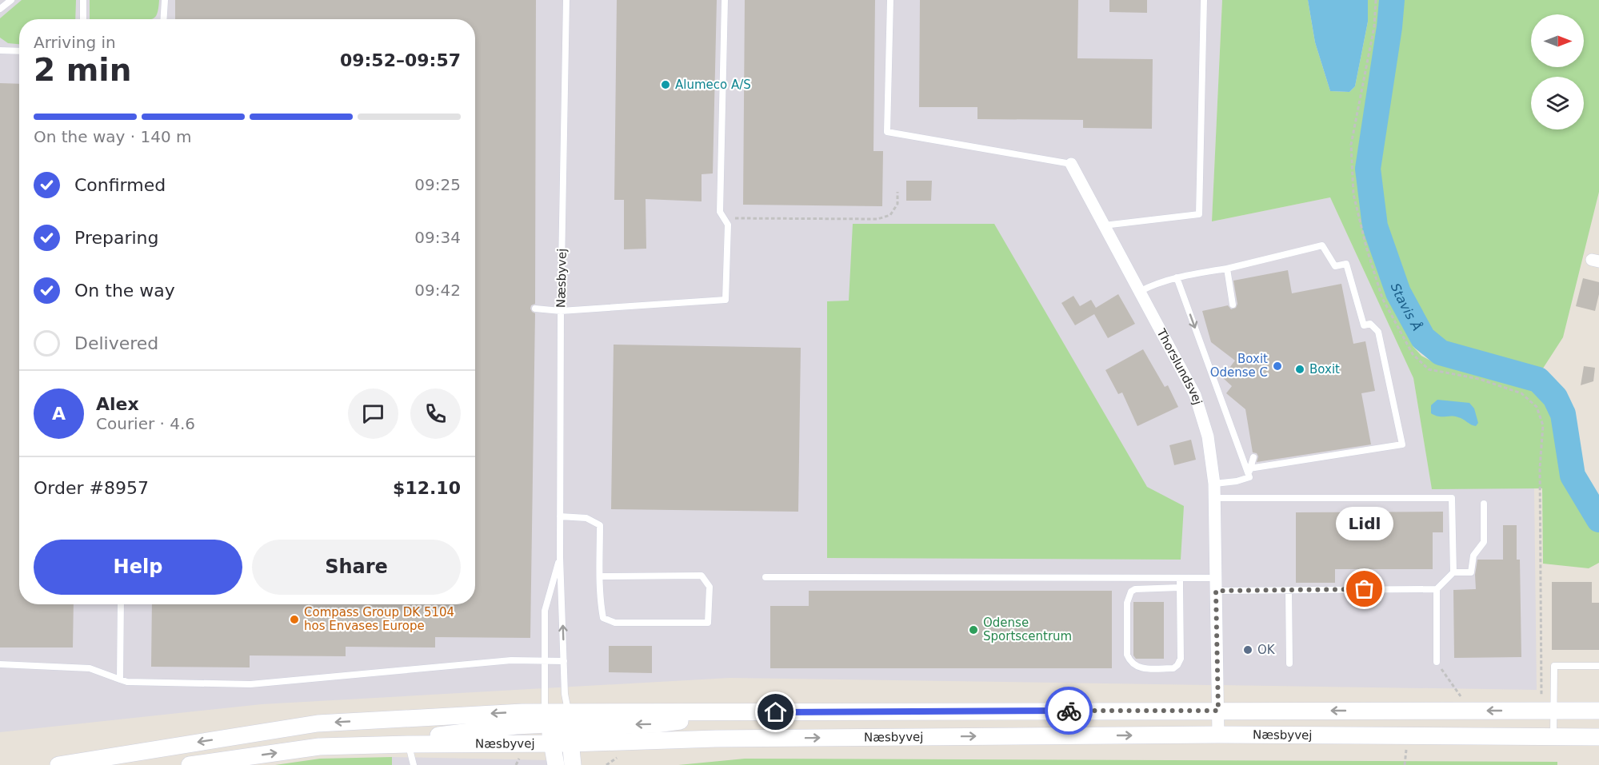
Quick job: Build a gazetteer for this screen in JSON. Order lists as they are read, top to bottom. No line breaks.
{"streets":{"street":["Næsbyvej","Thorslundsvej"]},"crossings":[["Næsbyvej","Thorslundsvej"]],"water":["Stavis Å"],"places":["Alumeco A/S","Boxit Odense C","Boxit","Lidl","Compass Group DK 5104 hos Envases Europe","Odense Sportscentrum","OK"],"north":"right","page":{"heading":["2 min","Arriving in","09:52–09:57"],"panel":["Alex","Courier · 4.6","Order #8957","$12.10"],"bar":"On the way · 140 m","list":[["Confirmed","09:25"],["Preparing","09:34"],["On the way","09:42"],"Delivered"],"round":"A","bubble":"Lidl","buttons":["Help","Share"]}}
